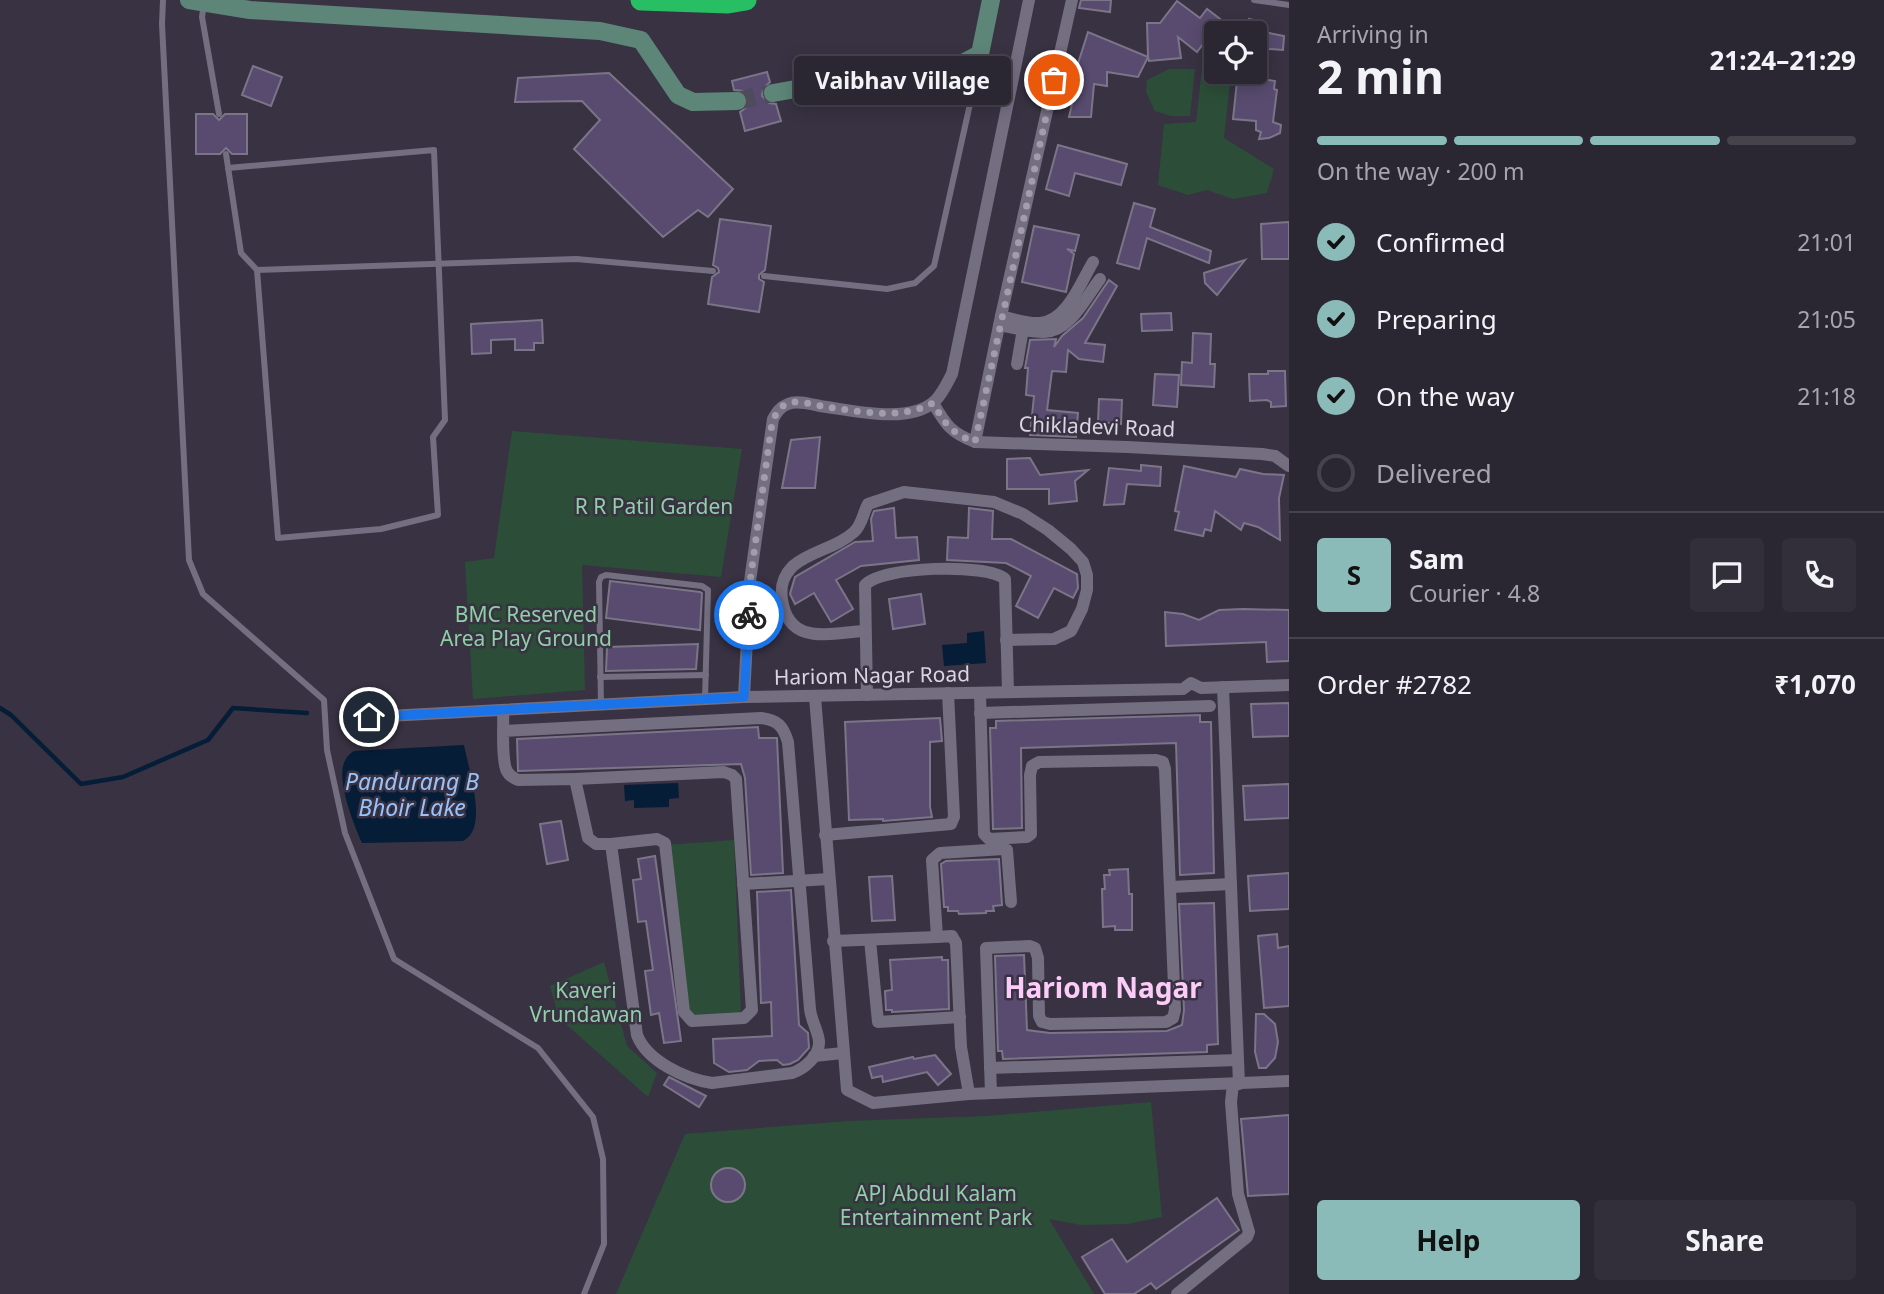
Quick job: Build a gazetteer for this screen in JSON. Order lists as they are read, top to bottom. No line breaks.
{"streets":{"street":["Chikladevi Road","Hariom Nagar Road"]},"districts":["Hariom Nagar"],"water":["Pandurang B Bhoir Lake"],"parks":["R R Patil Garden","BMC Reserved Area Play Ground","Kaveri Vrundawan","APJ Abdul Kalam Entertainment Park"],"places":["Vaibhav Village"],"page":{"heading":["2 min","Arriving in","21:24–21:29"],"panel":["Sam","Courier · 4.8","Order #2782","₹1,070"],"bubble":"Vaibhav Village","bar":"On the way · 200 m","list":[["Confirmed","21:01"],["Preparing","21:05"],["On the way","21:18"],"Delivered"],"round":"S","buttons":["Help","Share"]}}
